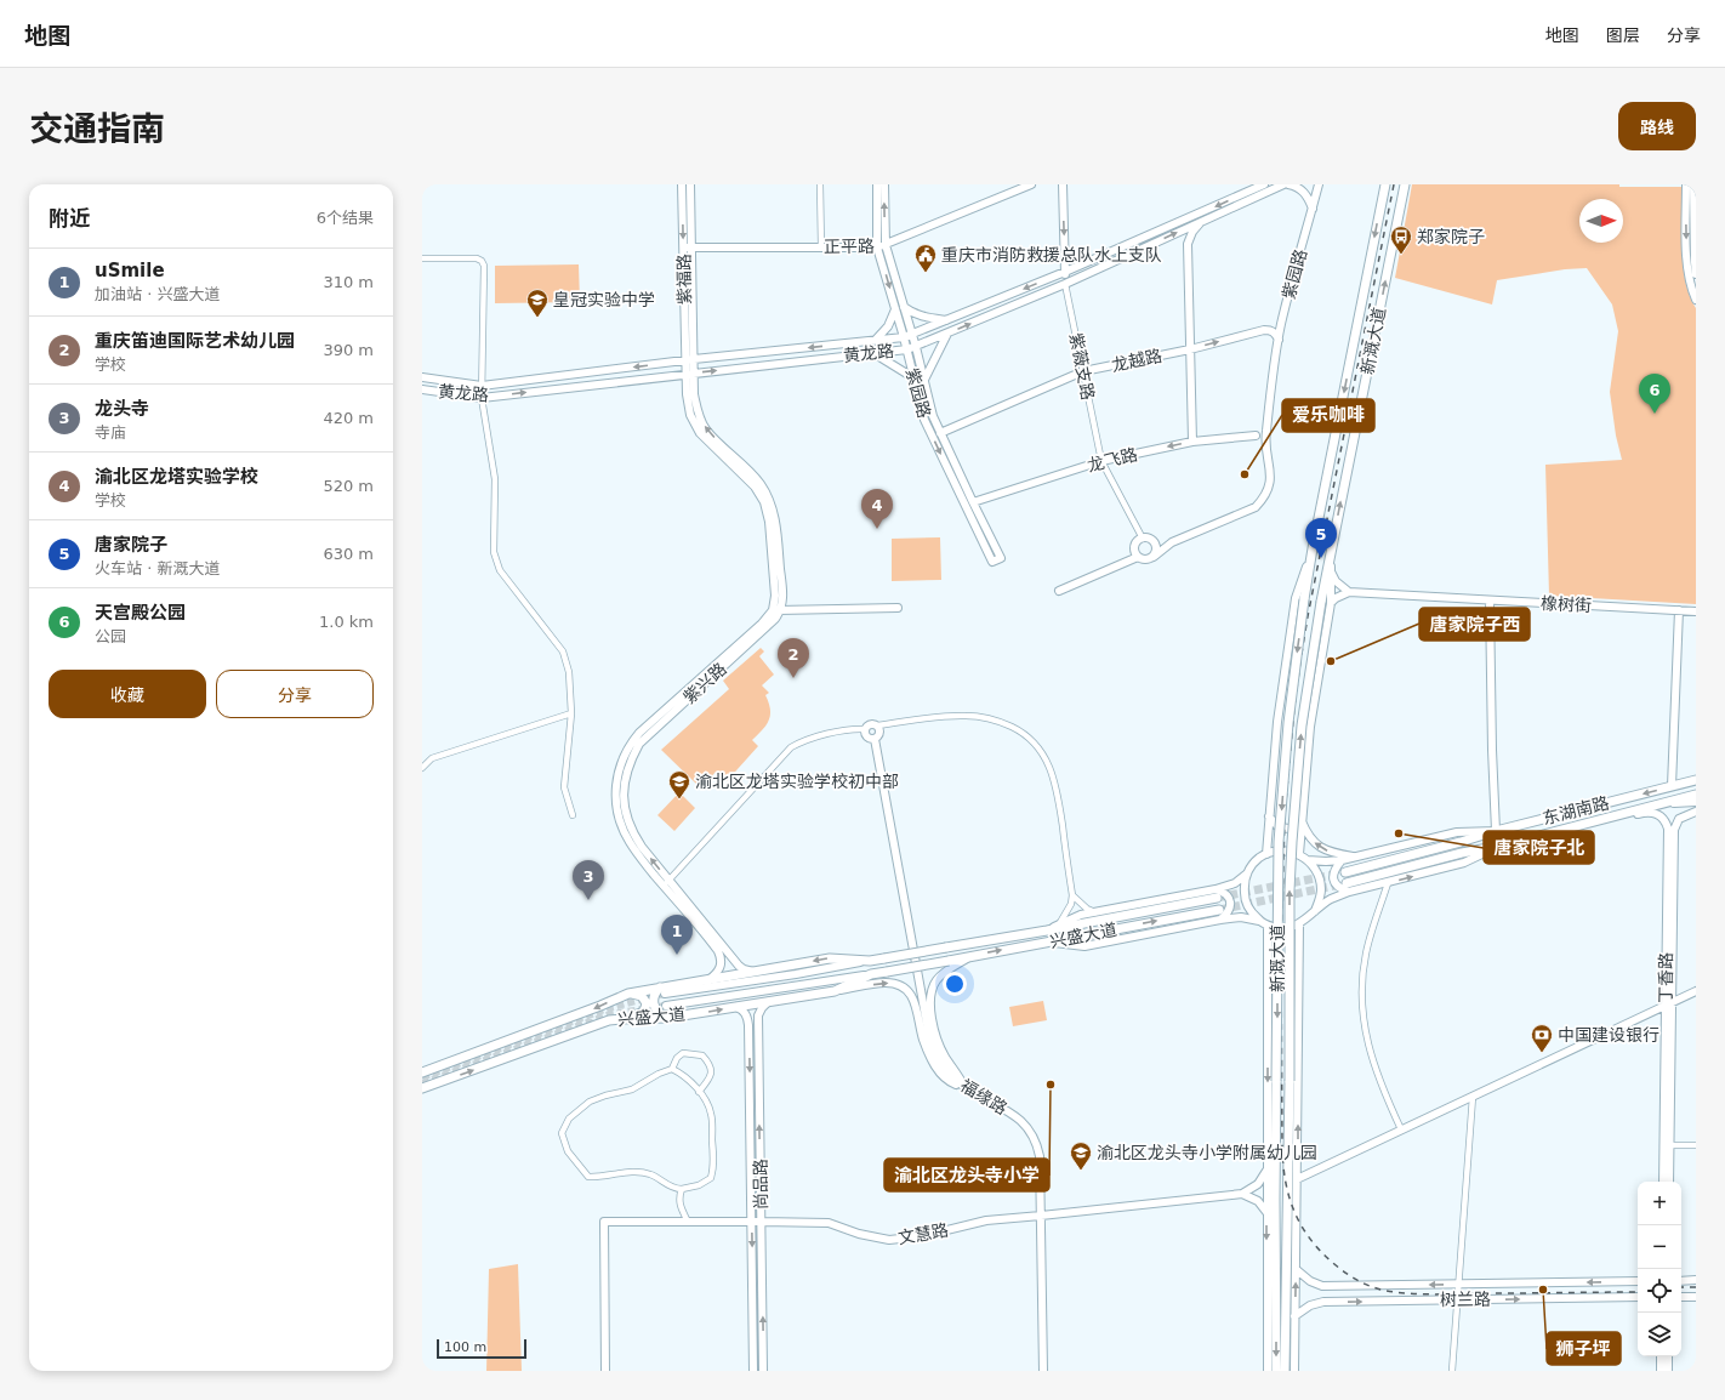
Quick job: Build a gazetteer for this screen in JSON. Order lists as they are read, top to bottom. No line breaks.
{"streets":{"main road":["新溉大道","东湖南路","兴盛大道"],"street":["正平路","紫园路","紫福路","黄龙路","龙越路","紫薇支路","龙飞路","橡树街","紫兴路","丁香路","福缘路","尚品路","文慧路","树兰路"]},"crossings":[["正平路","紫园路"],["正平路","紫福路"],["紫园路","黄龙路"],["紫园路","龙越路"],["紫园路","龙飞路"],["紫福路","黄龙路"],["新溉大道","树兰路"],["黄龙路","紫薇支路"],["龙越路","紫薇支路"],["紫薇支路","龙飞路"],["紫兴路","兴盛大道"],["兴盛大道","尚品路"],["福缘路","文慧路"],["尚品路","文慧路"]],"places":{"bus stop":["郑家院子"],"public building":["重庆市消防救援总队水上支队"],"school or university":["皇冠实验中学","渝北区龙塔实验学校初中部","渝北区龙头寺小学附属幼儿园"],"other":["爱乐咖啡","唐家院子西","唐家院子北","渝北区龙头寺小学","狮子坪"],"bank":["中国建设银行"]},"scale_bar":"100 m","north":"right","page":{"header":"地图","nav":["地图","图层","分享"],"title":"交通指南","buttons":["路线",["收藏","分享"]],"heading":["附近","6个结果"],"list":[{"mark":"1","name":"uSmile","note":"加油站 · 兴盛大道","value":"310 m"},{"mark":"2","name":"重庆笛迪国际艺术幼儿园","note":"学校","value":"390 m"},{"mark":"3","name":"龙头寺","note":"寺庙","value":"420 m"},{"mark":"4","name":"渝北区龙塔实验学校","note":"学校","value":"520 m"},{"mark":"5","name":"唐家院子","note":"火车站 · 新溉大道","value":"630 m"},{"mark":"6","name":"天宫殿公园","note":"公园","value":"1.0 km"}],"pins":["6","4","5","2","3","1"],"map_buttons":["+","−"],"scale":"100 m"}}
